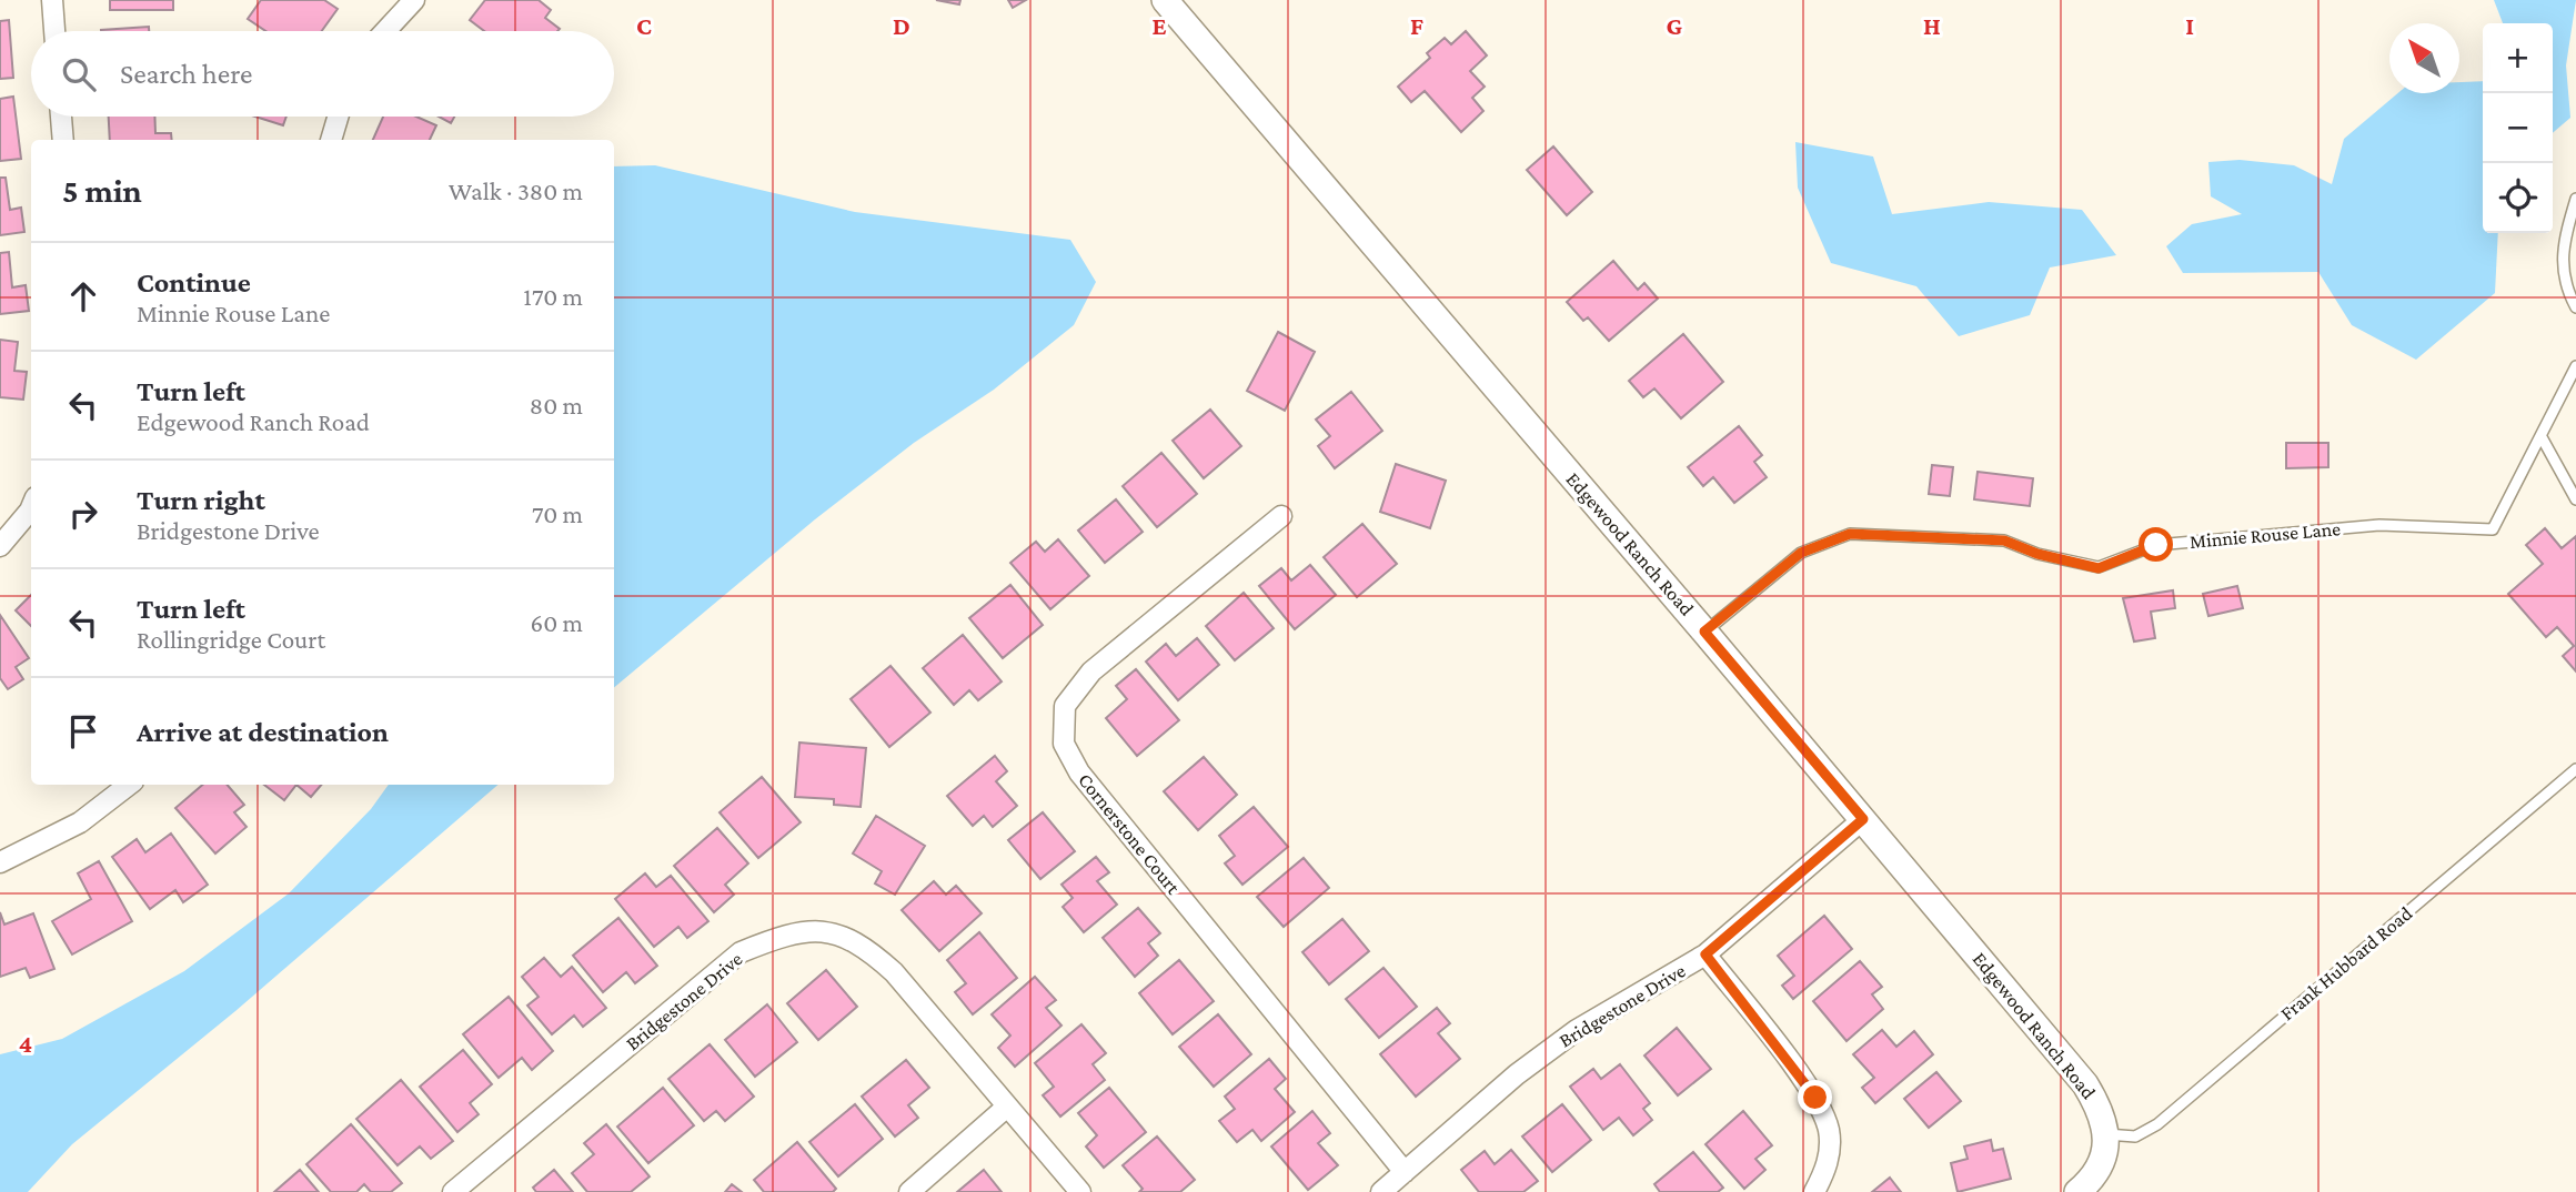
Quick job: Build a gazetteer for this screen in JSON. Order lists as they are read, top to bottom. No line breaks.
{"streets":{"street":["Edgewood Ranch Road","Cornerstone Court","Bridgestone Drive"],"lane":["Minnie Rouse Lane","Frank Hubbard Road"]},"crossings":[["Minnie Rouse Lane","Edgewood Ranch Road"],["Edgewood Ranch Road","Frank Hubbard Road"],["Edgewood Ranch Road","Bridgestone Drive"],["Cornerstone Court","Bridgestone Drive"]],"north":"top left","page":{"map_buttons":["+","−"],"search":"Search here","heading":["5 min","Walk · 380 m"],"list":[["Continue","Minnie Rouse Lane","170 m"],["Turn left","Edgewood Ranch Road","80 m"],["Turn right","Bridgestone Drive","70 m"],["Turn left","Rollingridge Court","60 m"],"Arrive at destination"]},"grid":{"columns":["C","D","E","F","G","H","I"],"rows":["4"]}}
